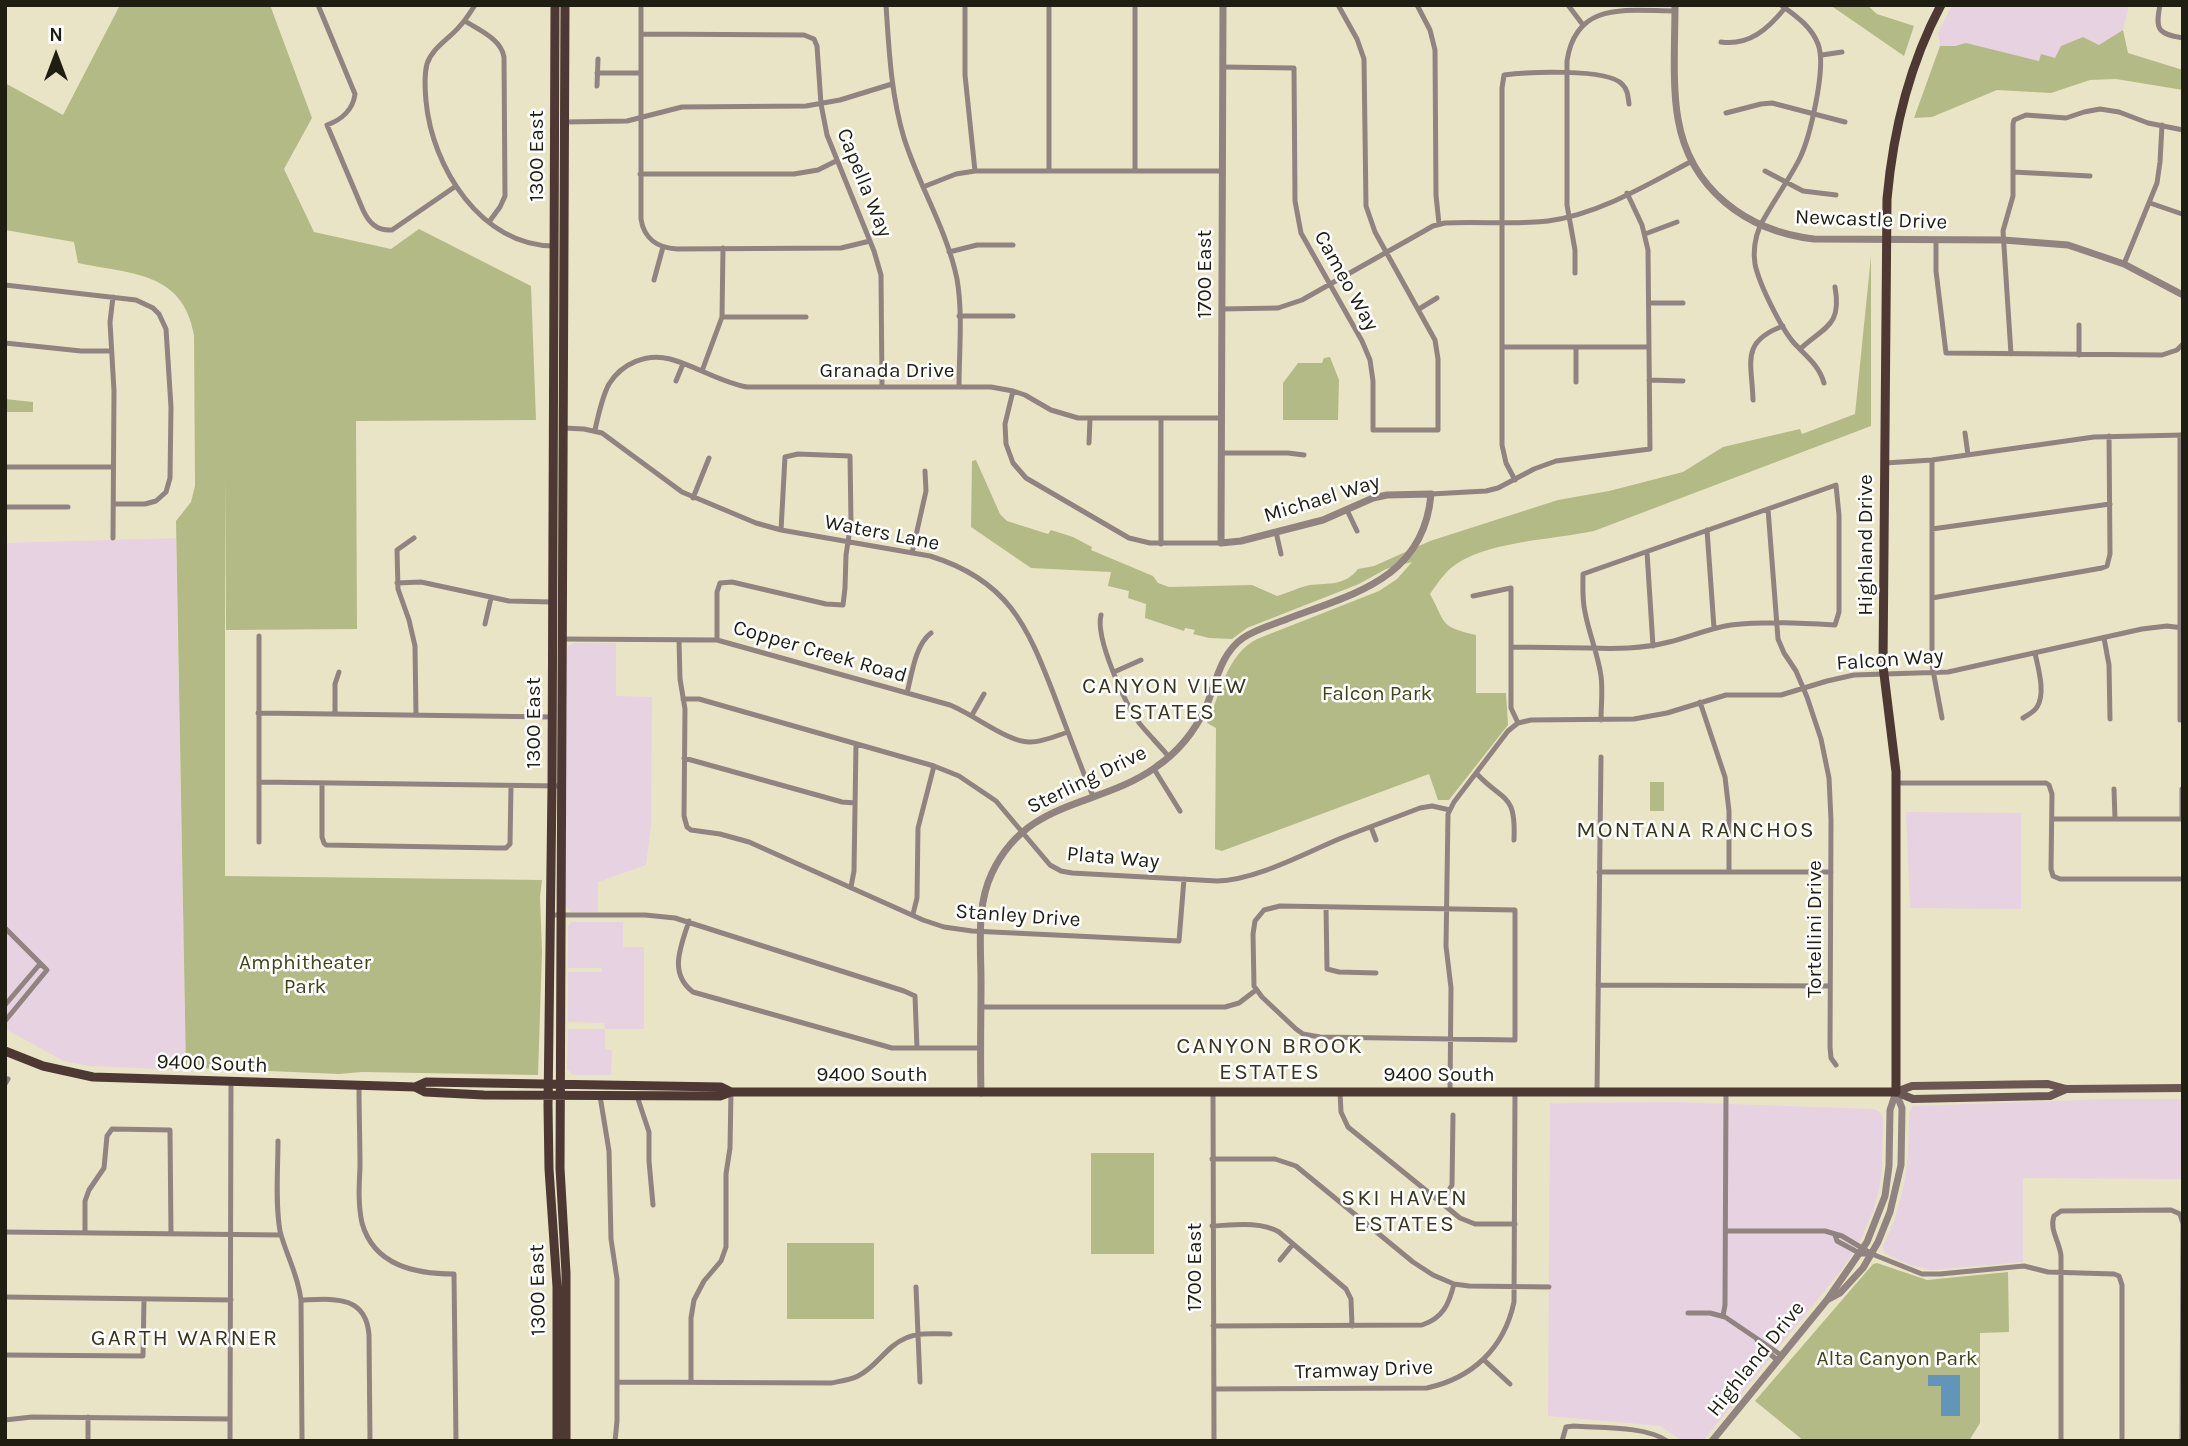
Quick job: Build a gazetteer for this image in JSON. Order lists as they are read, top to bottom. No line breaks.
{"streets":{"main road":["1300 East","Highland Drive","9400 South"],"street":["Capella Way","Newcastle Drive","1700 East","Cameo Way","Granada Drive","Michael Way","Waters Lane","Copper Creek Road","Falcon Way","Sterling Drive","Plata Way","Stanley Drive","Tortellini Drive","Tramway Drive"]},"crossings":[["1300 East","Waters Lane"],["1300 East","Copper Creek Road"],["1300 East","9400 South"],["Capella Way","Granada Drive"],["Newcastle Drive","Highland Drive"],["1700 East","Cameo Way"],["1700 East","Granada Drive"],["1700 East","Michael Way"],["1700 East","9400 South"],["1700 East","Tramway Drive"],["Granada Drive","Michael Way"],["Granada Drive","Waters Lane"],["Michael Way","Sterling Drive"],["Waters Lane","Copper Creek Road"],["Waters Lane","Sterling Drive"],["Highland Drive","Falcon Way"],["Highland Drive","9400 South"],["Falcon Way","Tortellini Drive"],["Sterling Drive","Plata Way"],["Sterling Drive","Stanley Drive"],["Sterling Drive","9400 South"],["Plata Way","Stanley Drive"],["9400 South","Tramway Drive"]],"districts":["CANYON VIEW ESTATES","MONTANA RANCHOS","CANYON BROOK ESTATES","SKI HAVEN ESTATES","GARTH WARNER"],"parks":["Falcon Park","Amphitheater Park","Alta Canyon Park"],"north":"top"}
